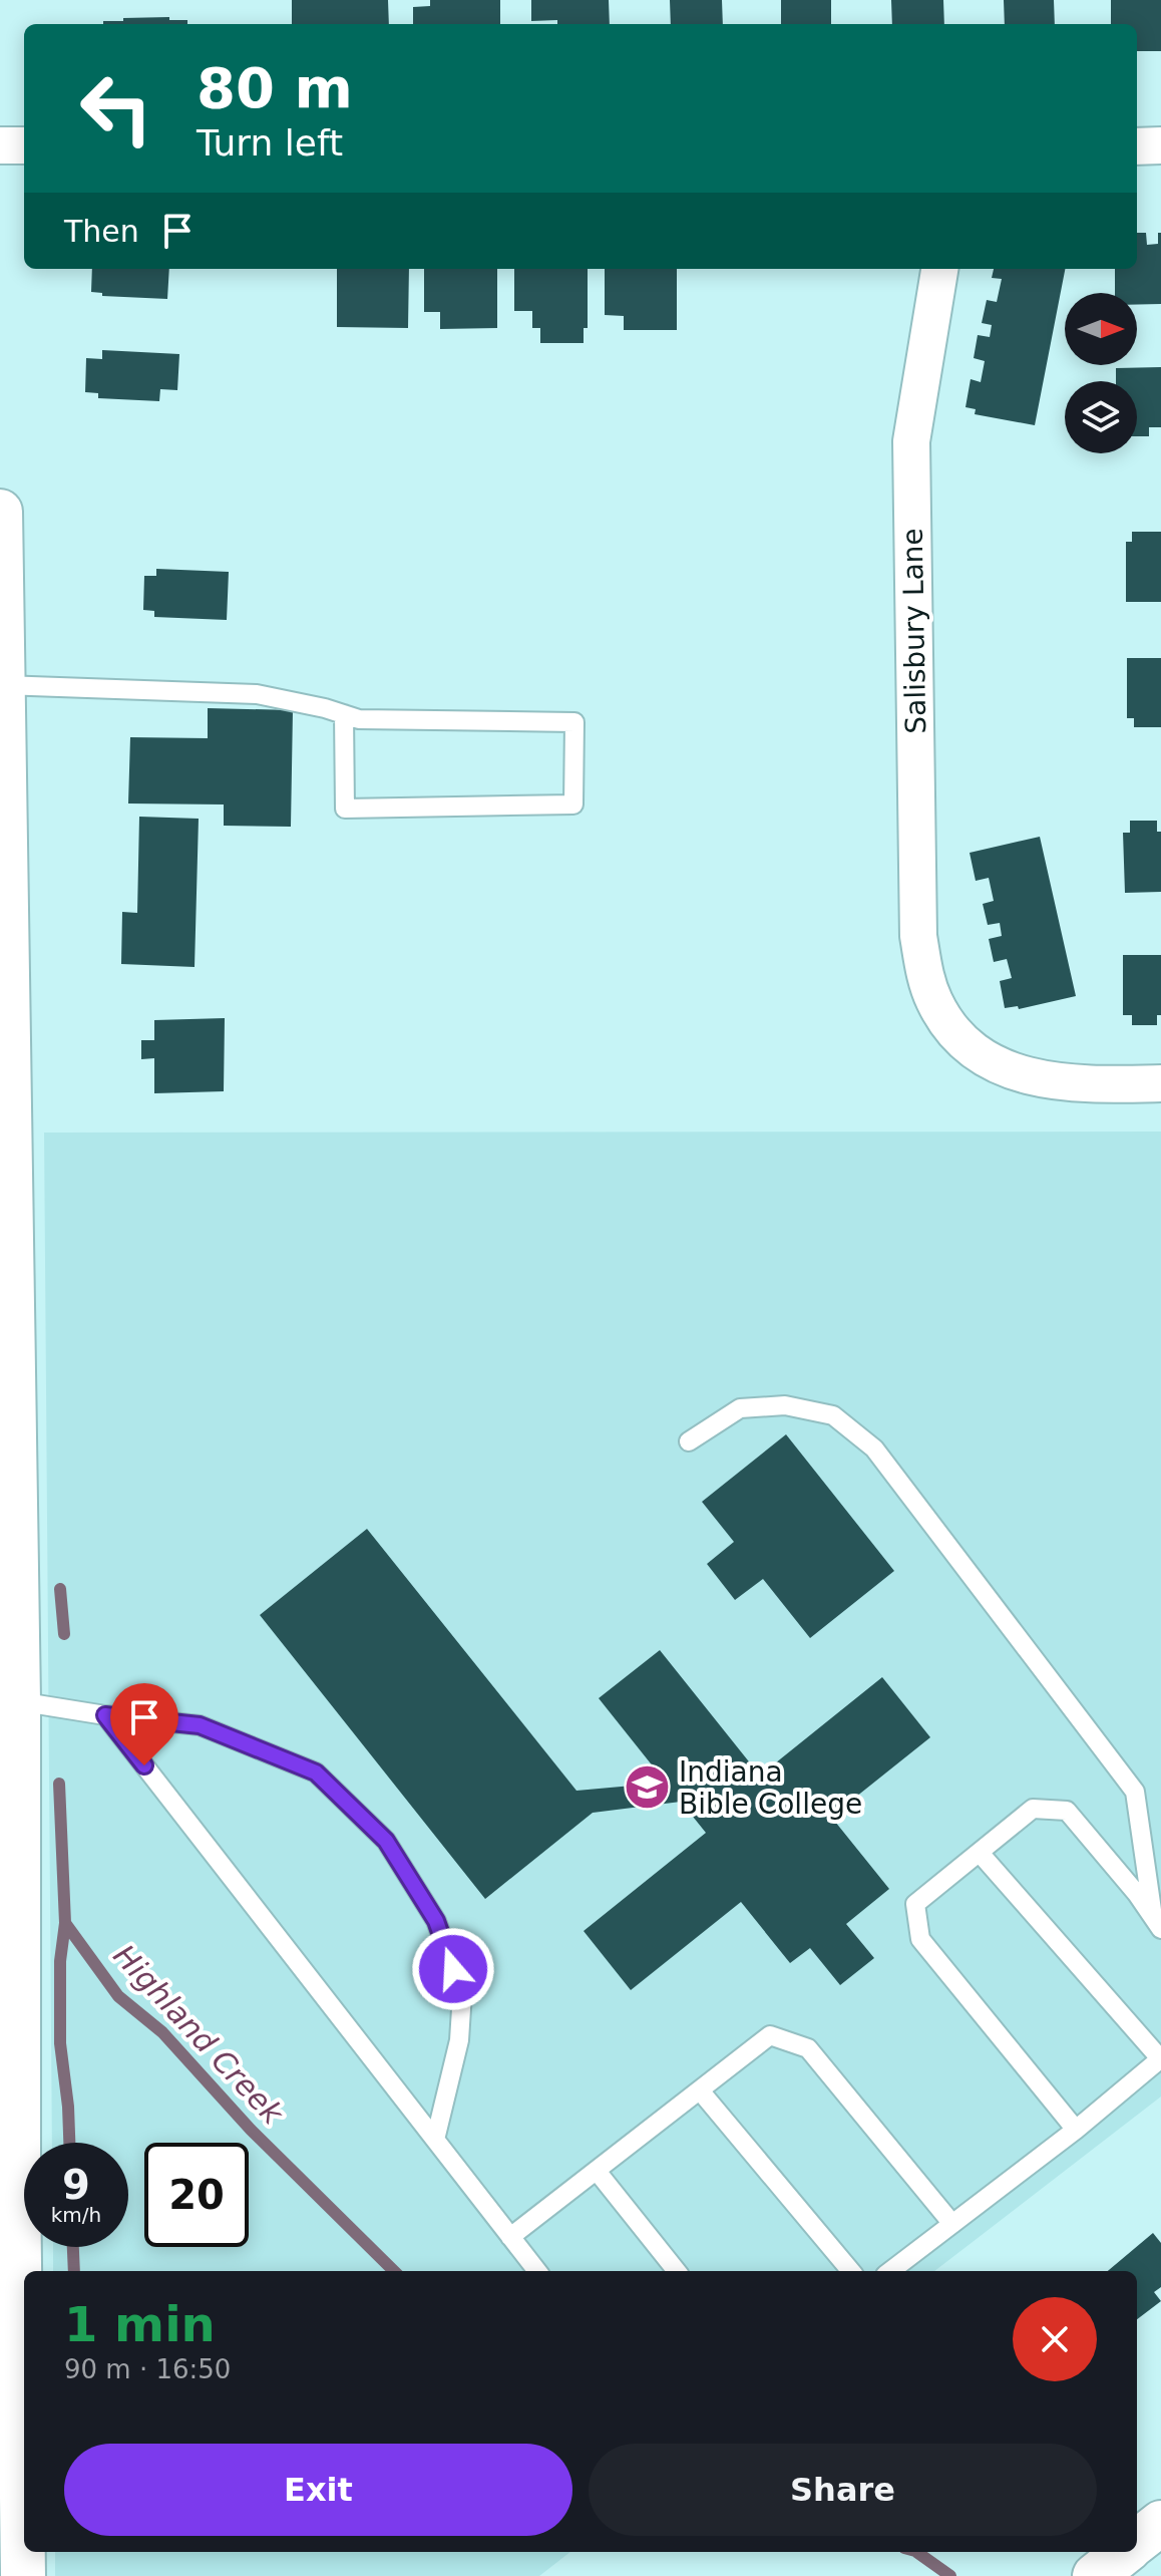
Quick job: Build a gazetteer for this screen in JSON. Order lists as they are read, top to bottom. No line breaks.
{"streets":{"street":["Salisbury Lane"]},"water":["Highland Creek"],"places":{"school or university":["Indiana Bible College"]},"north":"right","page":{"turn":["80 m","Turn left"],"then":"Then","speed":"9 km/h","limit":"20","heading":["1 min","90 m · 16:50"],"buttons":["Exit","Share"]}}
